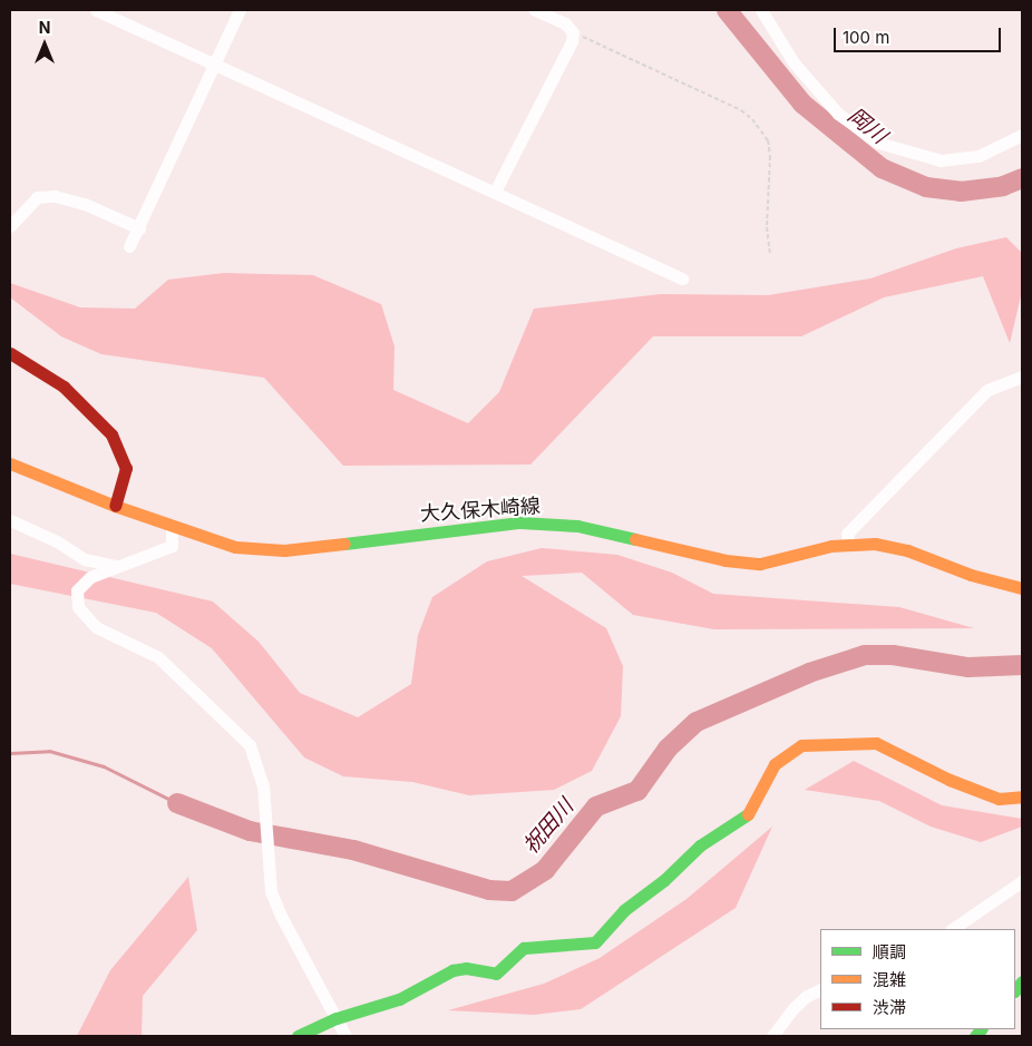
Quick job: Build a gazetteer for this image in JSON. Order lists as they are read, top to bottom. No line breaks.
{"streets":{"main road":["大久保木崎線"]},"water":["岡川","祝田川"],"legend":["順調","混雑","渋滞"],"scale_bar":"100 m","north":"top"}
